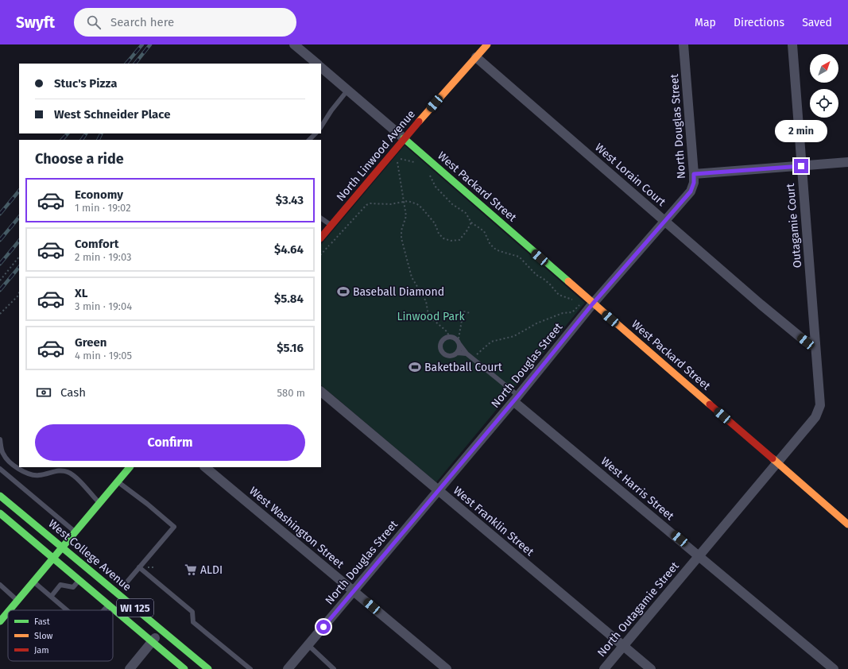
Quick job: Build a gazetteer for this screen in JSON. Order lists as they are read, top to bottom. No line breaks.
{"streets":{"street":["North Douglas Street","North Linwood Avenue","West Lorain Court","West Packard Street","Outagamie Court","West Harris Street","West Franklin Street","West Washington Street","West College Avenue","WI 125","North Outagamie Street"]},"crossings":[["North Douglas Street","West Lorain Court"],["North Douglas Street","West Packard Street"],["North Douglas Street","West Harris Street"],["North Douglas Street","West Franklin Street"],["North Douglas Street","West Washington Street"],["North Linwood Avenue","West Lorain Court"],["North Linwood Avenue","West Packard Street"],["West Lorain Court","Outagamie Court"],["West Packard Street","North Outagamie Street"],["Outagamie Court","North Outagamie Street"],["West Harris Street","North Outagamie Street"],["West Franklin Street","North Outagamie Street"]],"parks":["Linwood Park"],"places":{"sports":["Baseball Diamond","Baketball Court"],"supermarket":["ALDI"]},"legend":["Fast","Slow","Jam"],"north":"top right","page":{"header":"Swyft","search":"Search here","nav":["Map","Directions","Saved"],"banner":["Stuc's Pizza","West Schneider Place"],"bubble":"2 min","heading":"Choose a ride","list":[{"name":"Economy","note":"1 min · 19:02","value":"$3.43"},{"name":"Comfort","note":"2 min · 19:03","value":"$4.64"},{"name":"XL","note":"3 min · 19:04","value":"$5.84"},{"name":"Green","note":"4 min · 19:05","value":"$5.16"}],"pay":["Cash","580 m"],"buttons":"Confirm"}}
